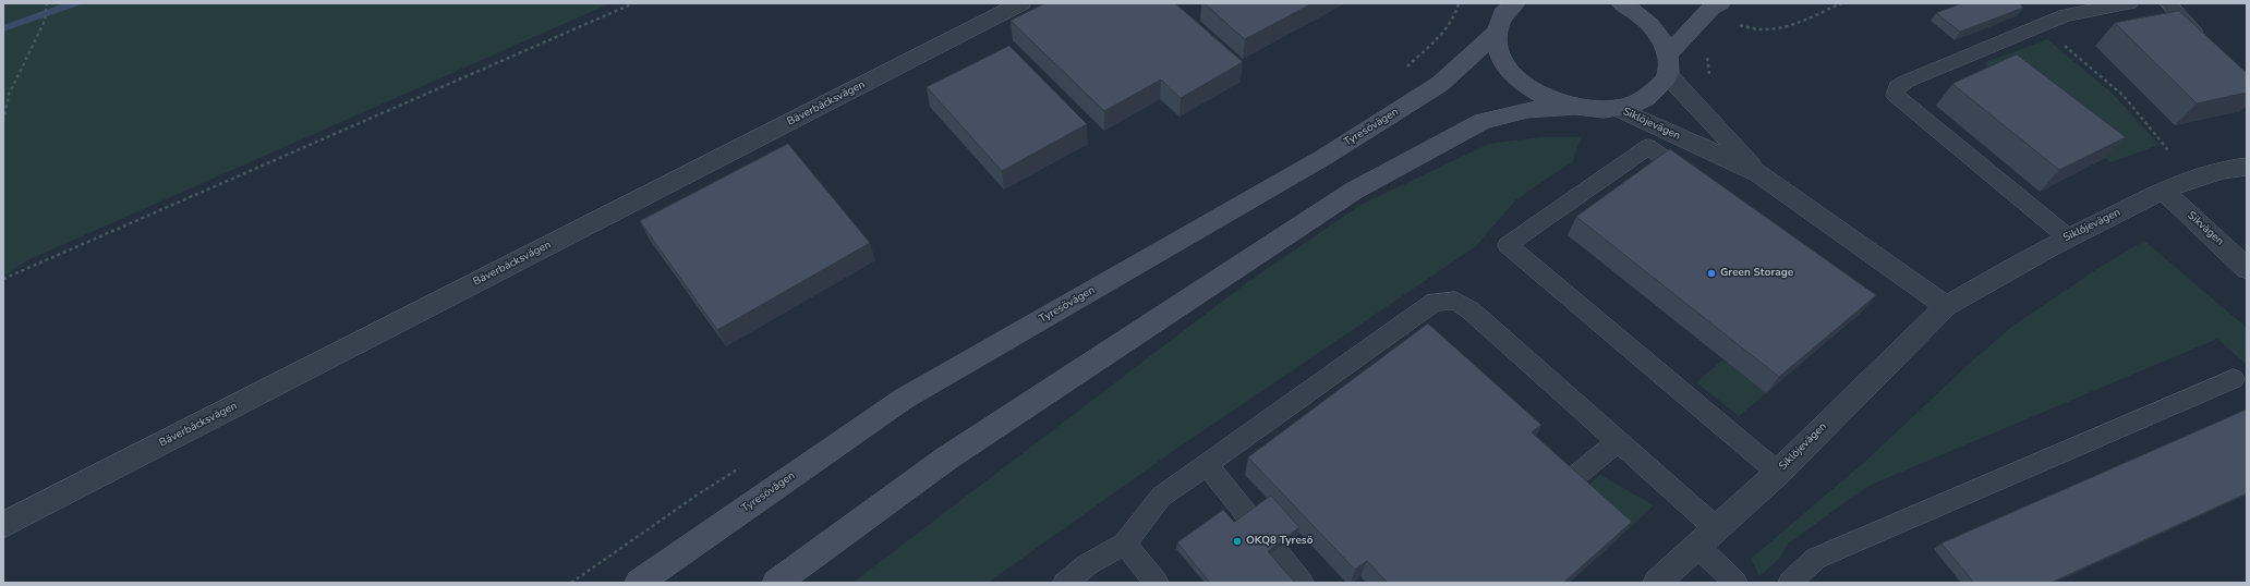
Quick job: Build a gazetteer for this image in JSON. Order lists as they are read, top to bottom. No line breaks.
{"streets":{"main road":["Tyresövägen"],"street":["Bäverbäcksvägen","Siklöjevägen","Sikvägen"]},"crossings":[["Siklöjevägen","Tyresövägen"],["Siklöjevägen","Sikvägen"]],"places":["Green Storage","OKQ8 Tyresö"]}
